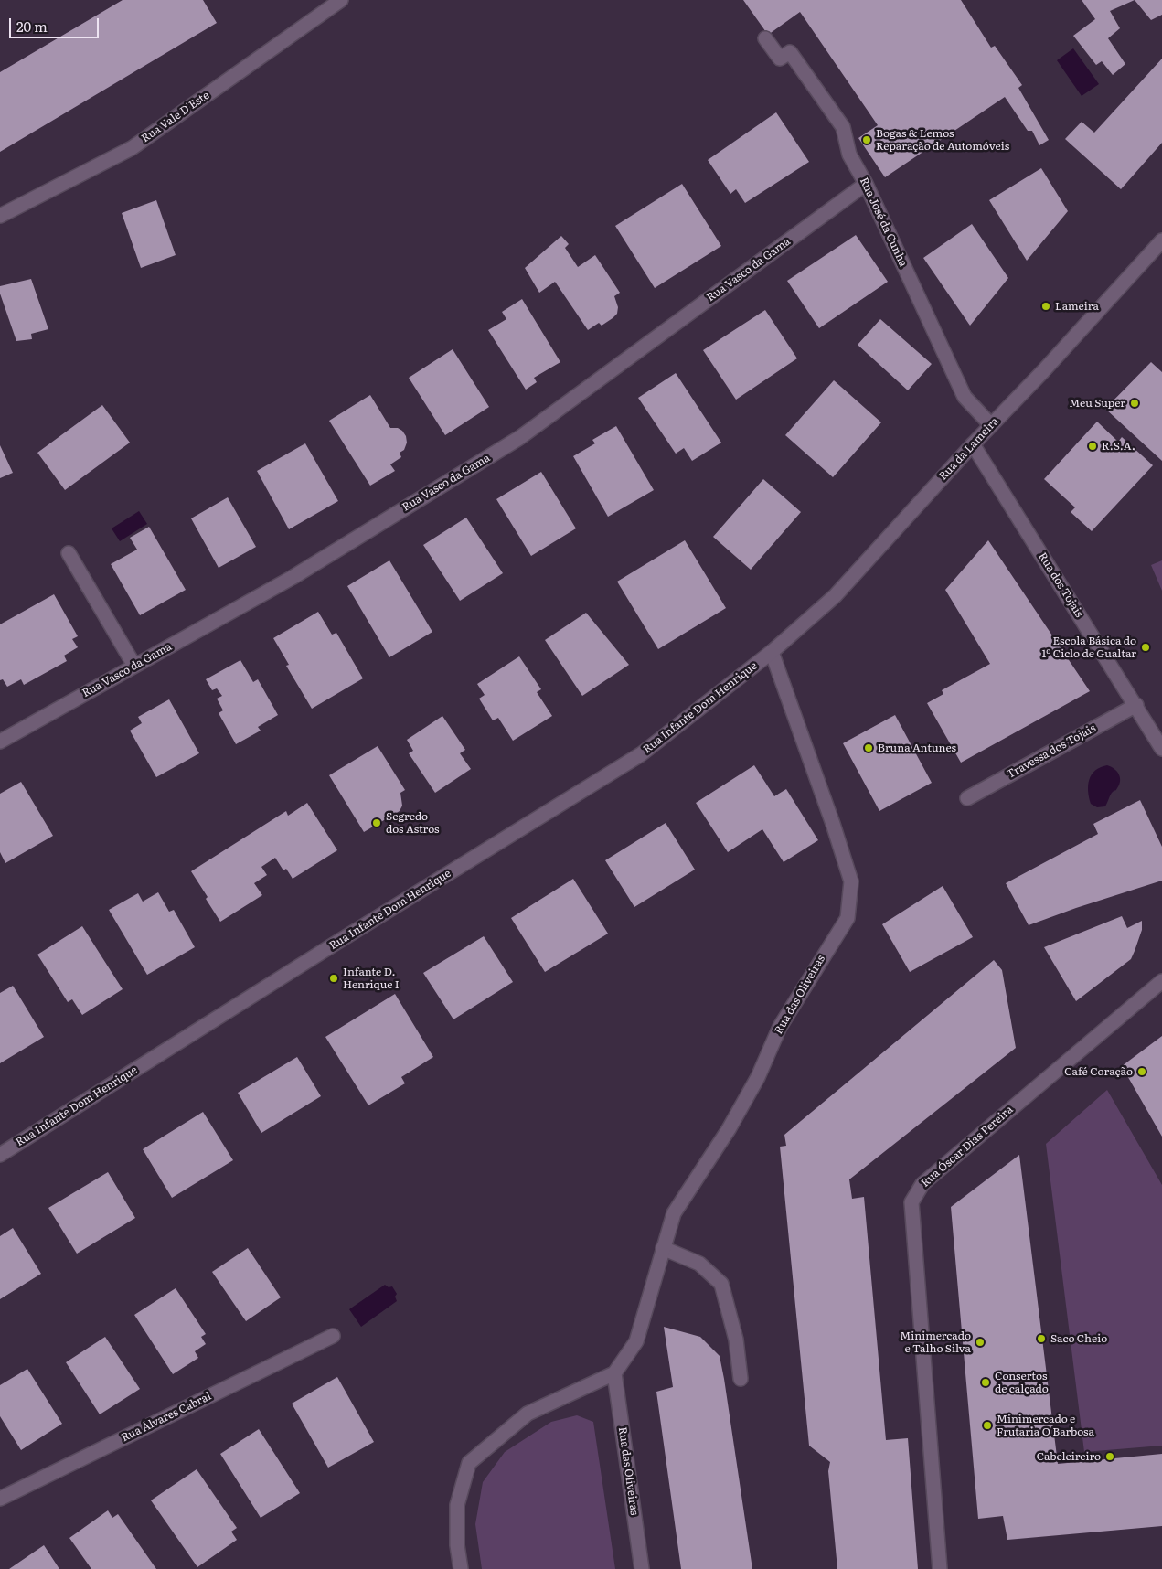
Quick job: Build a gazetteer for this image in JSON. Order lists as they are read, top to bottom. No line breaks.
{"streets":{"street":["Rua Vale D'Este","Rua José da Cunha","Rua Vasco da Gama","Rua da Lameira","Rua dos Tojais","Rua Infante Dom Henrique","Travessa dos Tojais","Rua das Oliveiras","Rua Óscar Dias Pereira","Rua Álvares Cabral"]},"crossings":[["Rua José da Cunha","Rua Vasco da Gama"],["Rua José da Cunha","Rua da Lameira"],["Rua da Lameira","Rua dos Tojais"],["Rua da Lameira","Rua Infante Dom Henrique"],["Rua da Lameira","Rua das Oliveiras"],["Rua dos Tojais","Travessa dos Tojais"],["Rua Infante Dom Henrique","Rua das Oliveiras"]],"places":["Bogas & Lemos Reparação de Automóveis","Lameira","Meu Super","R.S.A.","Escola Básica do 1º Ciclo de Gualtar","Bruna Antunes","Segredo dos Astros","Infante D. Henrique I","Café Coração","Saco Cheio","Minimercado e Talho Silva","Consertos de calçado","Minimercado e Frutaria O Barbosa","Cabeleireiro"],"scale_bar":"20 m"}
